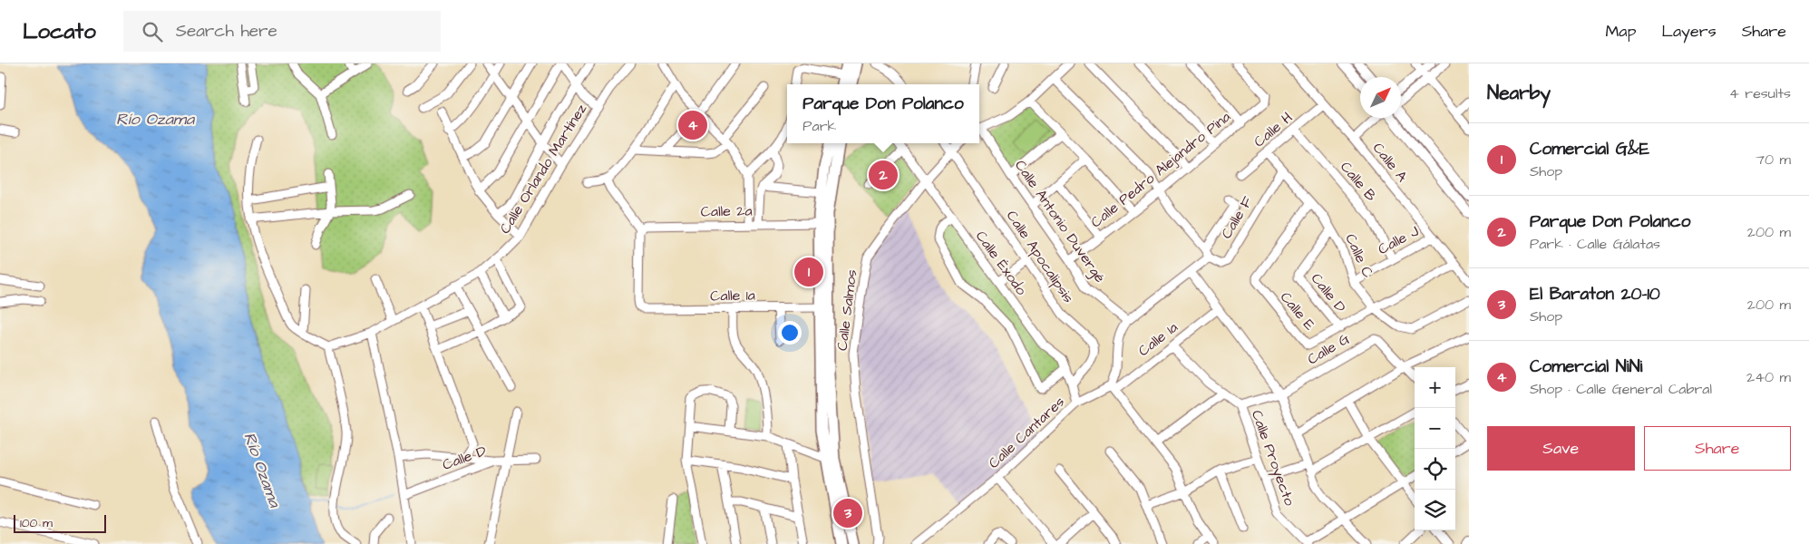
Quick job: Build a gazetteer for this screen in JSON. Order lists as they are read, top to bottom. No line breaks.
{"streets":{"street":["Calle H","Calle A","Calle Orlando Martínez","Calle Pedro Alejandro Pina","Calle B","Calle 2a","Calle F","Calle Antonio Duvergé","Calle J","Calle C","Calle Apocalipsis","Calle Éxodo","Calle D","Calle 1a","Calle Salmos","Calle E","Calle G","Calle Cantares","Calle Proyecto"]},"crossings":[["Calle H","Calle A"],["Calle H","Calle B"],["Calle H","Calle C"],["Calle A","Calle J"],["Calle A","Calle E"],["Calle Pedro Alejandro Pina","Calle Antonio Duvergé"],["Calle B","Calle J"],["Calle 2a","Calle 1a"],["Calle F","Calle C"],["Calle J","Calle C"],["Calle C","Calle D"],["Calle C","Calle E"],["Calle Apocalipsis","Calle Éxodo"],["Calle Apocalipsis","Calle Salmos"],["Calle Éxodo","Calle Salmos"],["Calle Éxodo","Calle Cantares"],["Calle D","Calle E"],["Calle 1a","Calle Cantares"],["Calle 1a","Calle Proyecto"],["Calle G","Calle Proyecto"]],"water":["Río Ozama"],"scale_bar":"100 m","north":"top right","page":{"header":"Locato","search":"Search here","nav":["Map","Layers","Share"],"heading":["Nearby","4 results"],"popup":["Parque Don Polanco","Park"],"pins":["4","2","1","3"],"list":[{"mark":"1","name":"Comercial G&E","note":"Shop","value":"70 m"},{"mark":"2","name":"Parque Don Polanco","note":"Park · Calle Gálatas","value":"200 m"},{"mark":"3","name":"El Baraton 20-10","note":"Shop","value":"200 m"},{"mark":"4","name":"Comercial NiNi","note":"Shop · Calle General Cabral","value":"240 m"}],"map_buttons":["+","−"],"buttons":["Save","Share"],"scale":"100 m"}}
